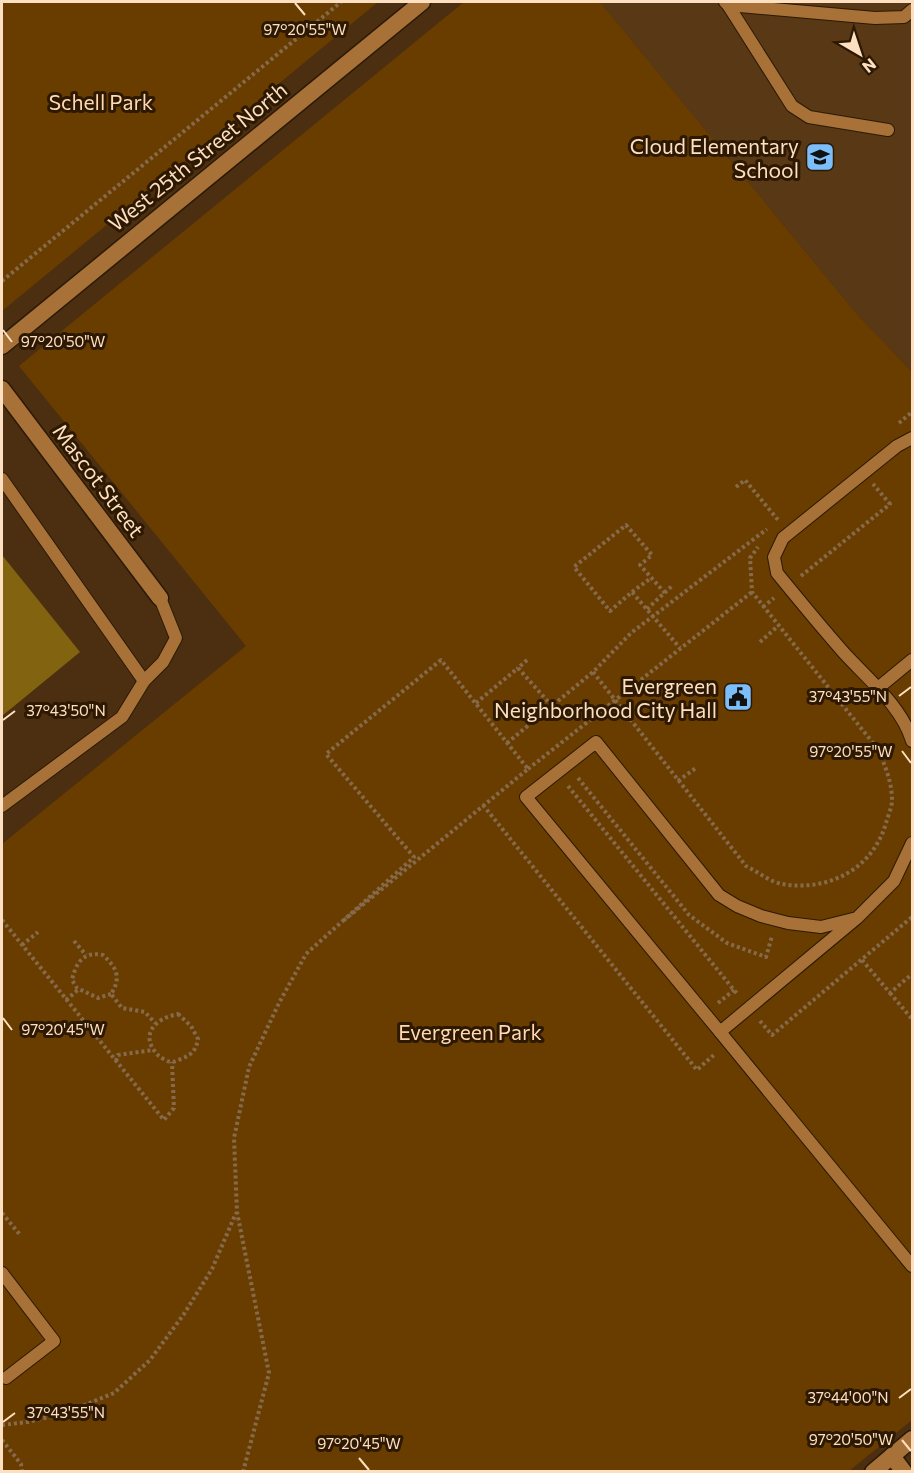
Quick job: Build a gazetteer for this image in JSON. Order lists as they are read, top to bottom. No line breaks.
{"streets":{"main road":["West 25th Street North","Mascot Street"]},"parks":["Schell Park","Evergreen Park"],"places":{"school or university":["Cloud Elementary School"],"public building":["Evergreen Neighborhood City Hall"]},"north":"bottom right","coordinates":["97°20'55\"W","97°20'50\"W","37°43'55\"N","37°43'50\"N","97°20'45\"W","37°44'00\"N"]}
